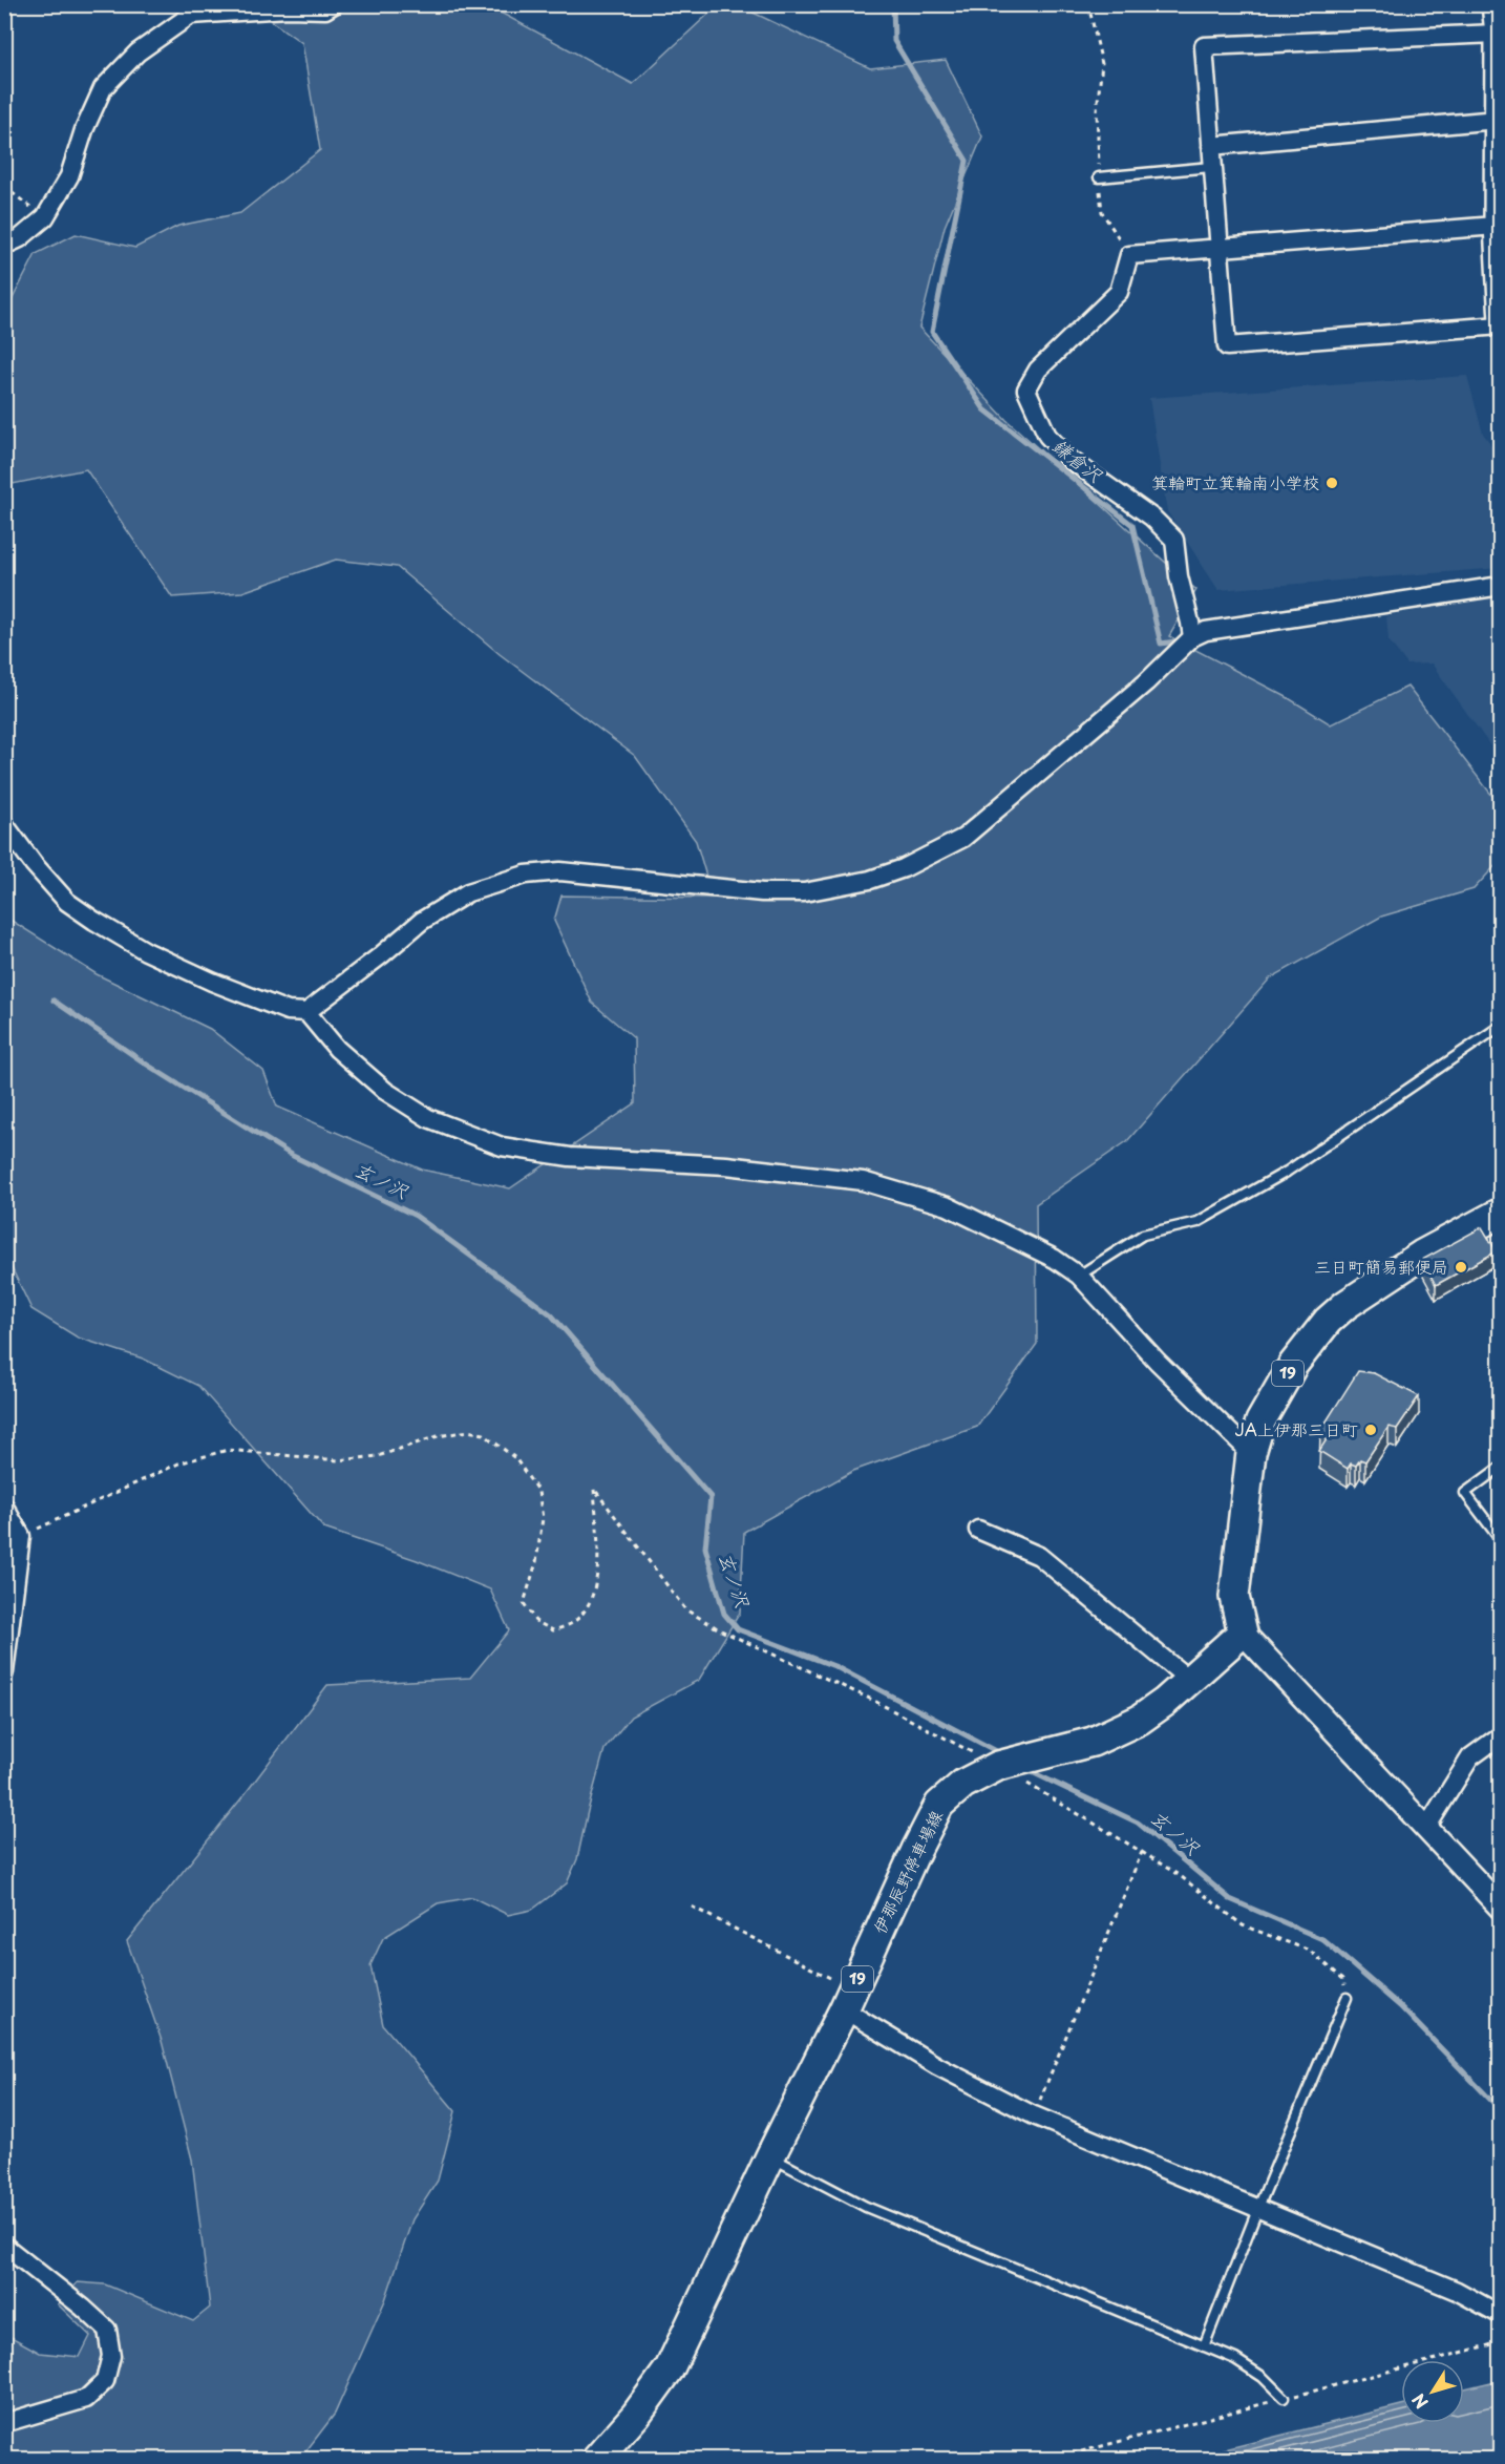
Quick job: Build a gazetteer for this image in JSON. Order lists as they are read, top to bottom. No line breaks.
{"streets":{"main road":["19","伊那辰野停車場線"]},"crossings":[["19","伊那辰野停車場線"]],"water":["鎌倉沢","玄ノ沢"],"places":["箕輪町立箕輪南小学校","三日町簡易郵便局","JA上伊那三日町"],"north":"bottom left"}
